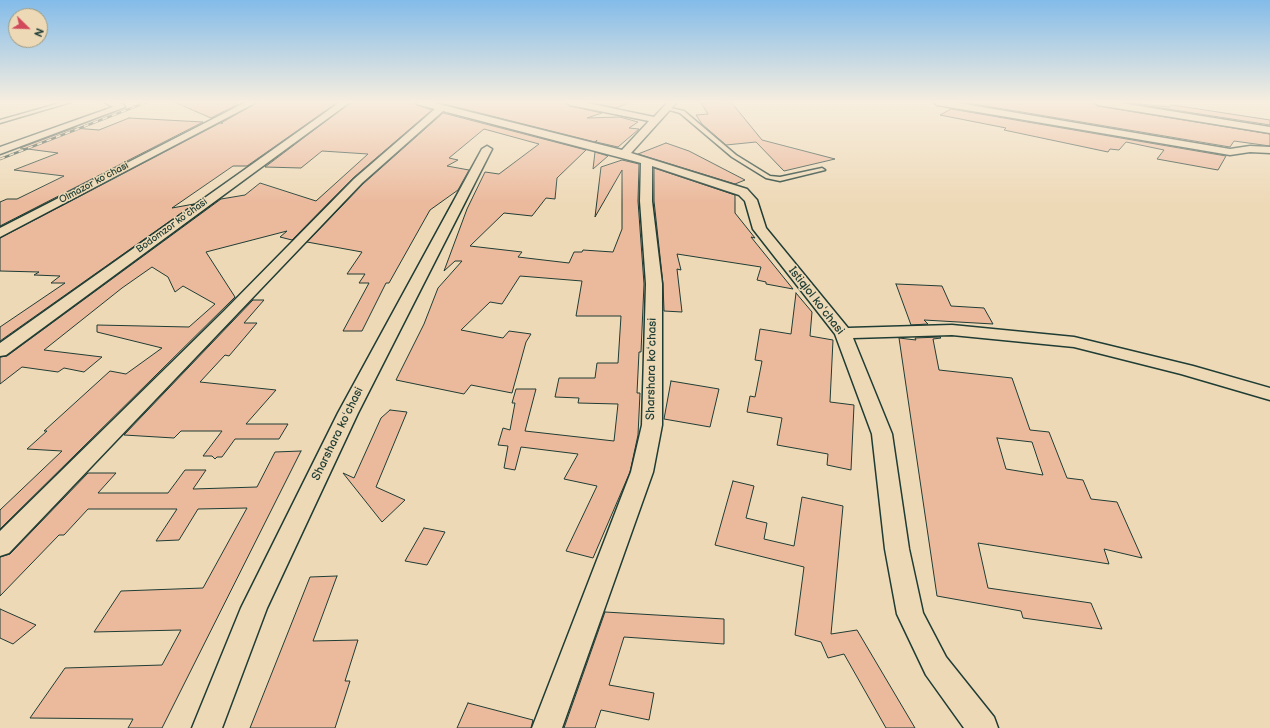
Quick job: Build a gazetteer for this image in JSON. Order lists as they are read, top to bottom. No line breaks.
{"streets":{"street":["Olmazor koʻchasi","Bodomzor koʻchasi","Istiqlol koʻchasi","Sharshara koʻchasi"]},"crossings":[["Istiqlol koʻchasi","Sharshara koʻchasi"]],"north":"bottom right"}
